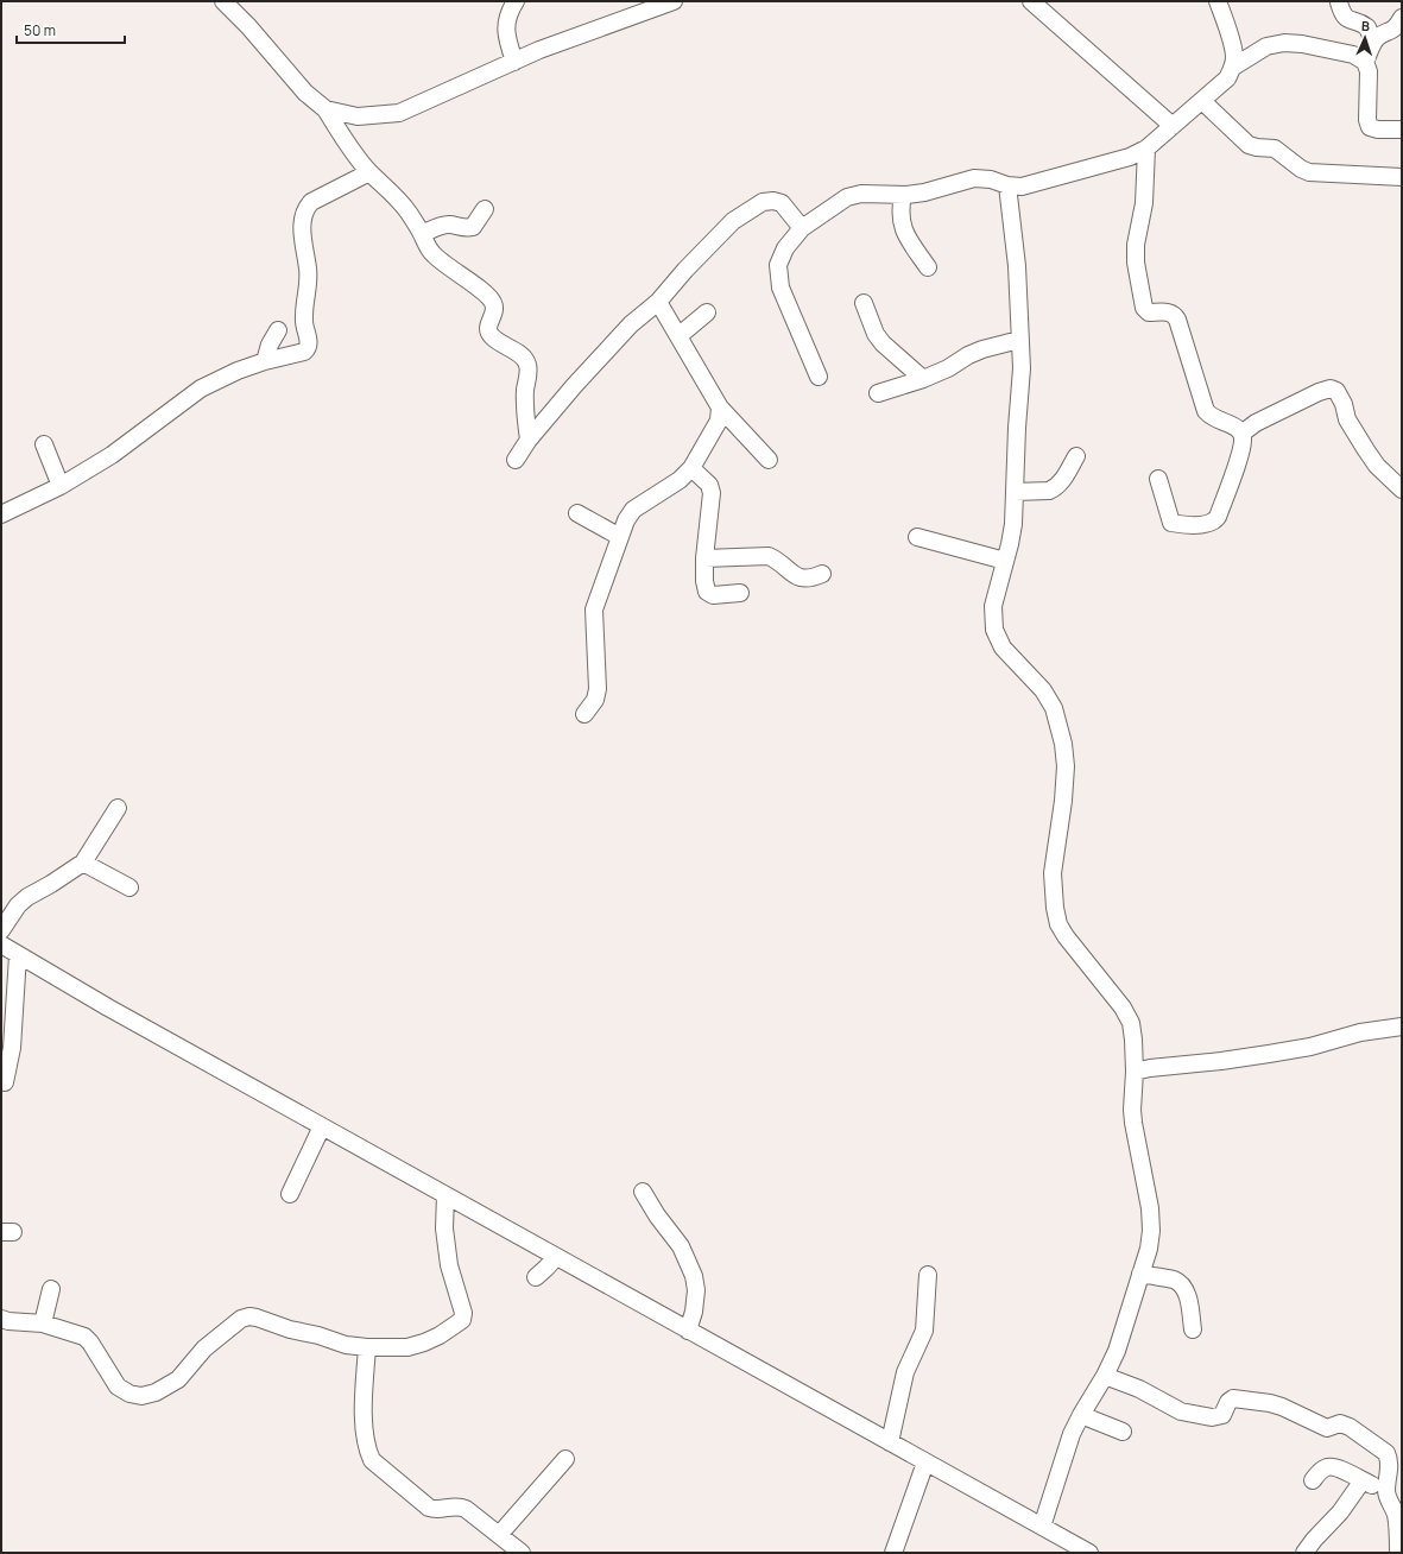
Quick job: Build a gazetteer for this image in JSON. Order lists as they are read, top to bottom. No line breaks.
{"scale_bar":"50 m","north":"top"}
